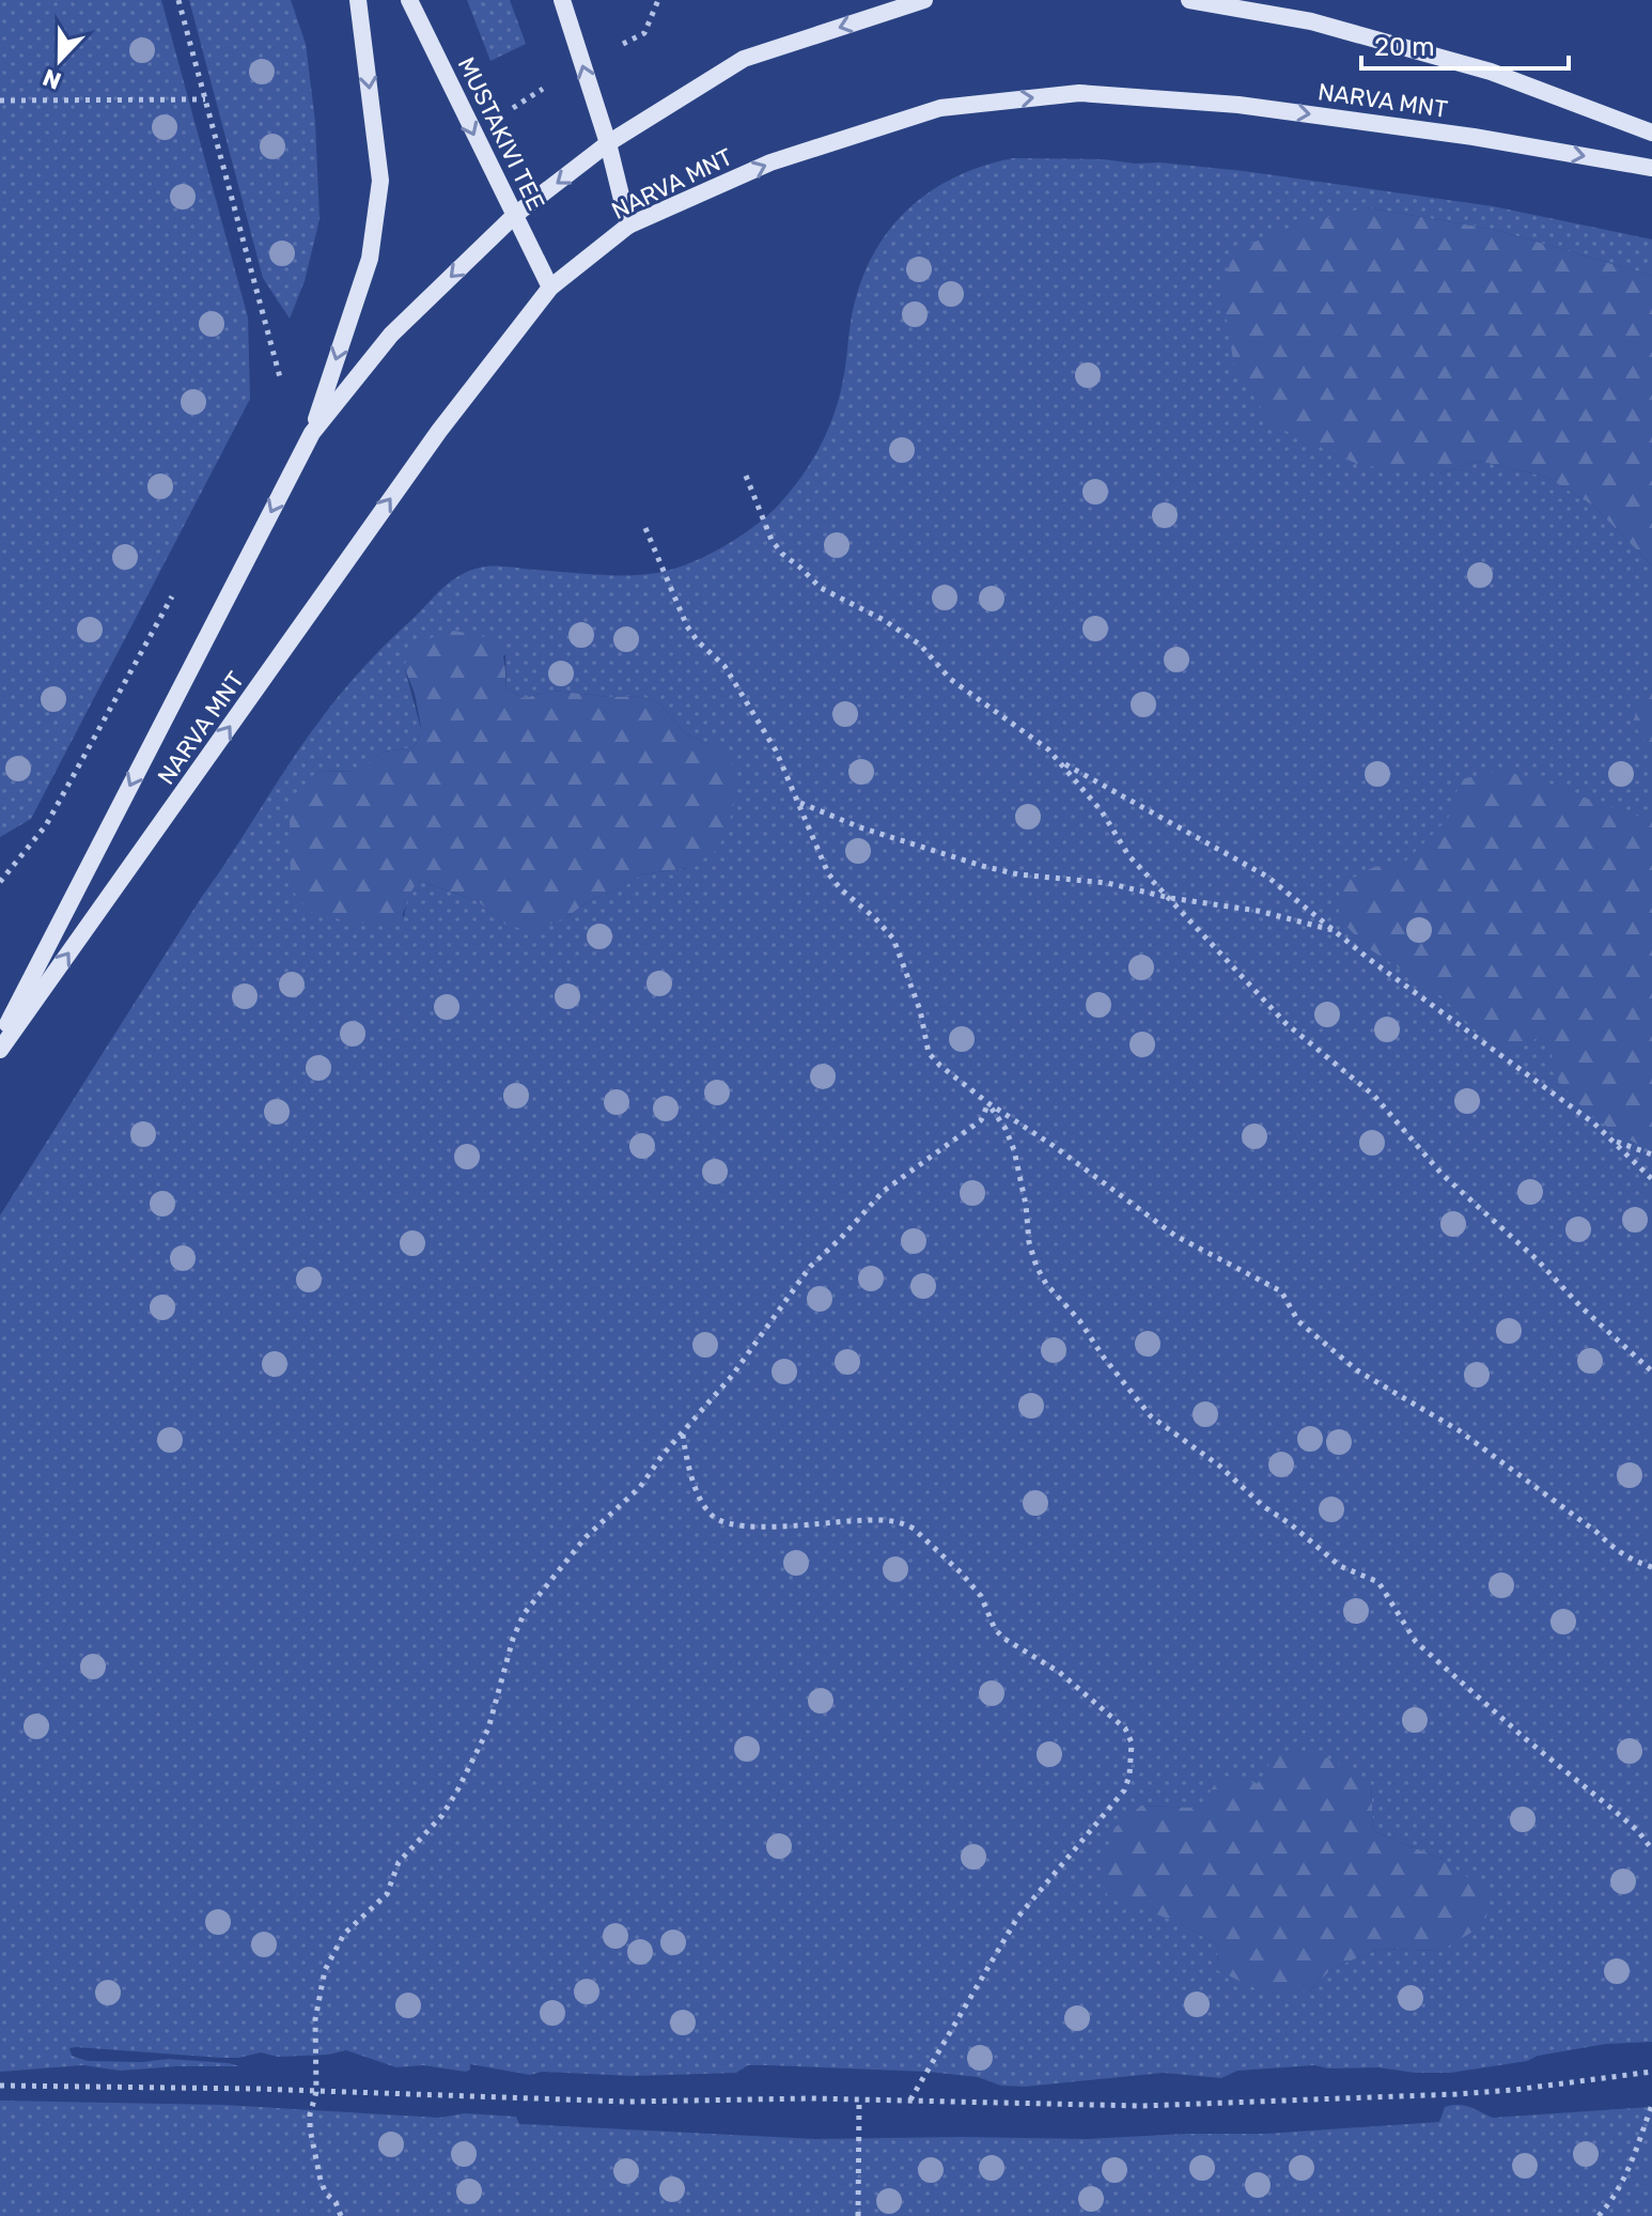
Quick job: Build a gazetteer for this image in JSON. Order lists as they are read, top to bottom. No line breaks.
{"streets":{"main road":["NARVA MNT","MUSTAKIVI TEE"]},"crossings":[["NARVA MNT","MUSTAKIVI TEE"]],"scale_bar":"20 m","north":"bottom"}
